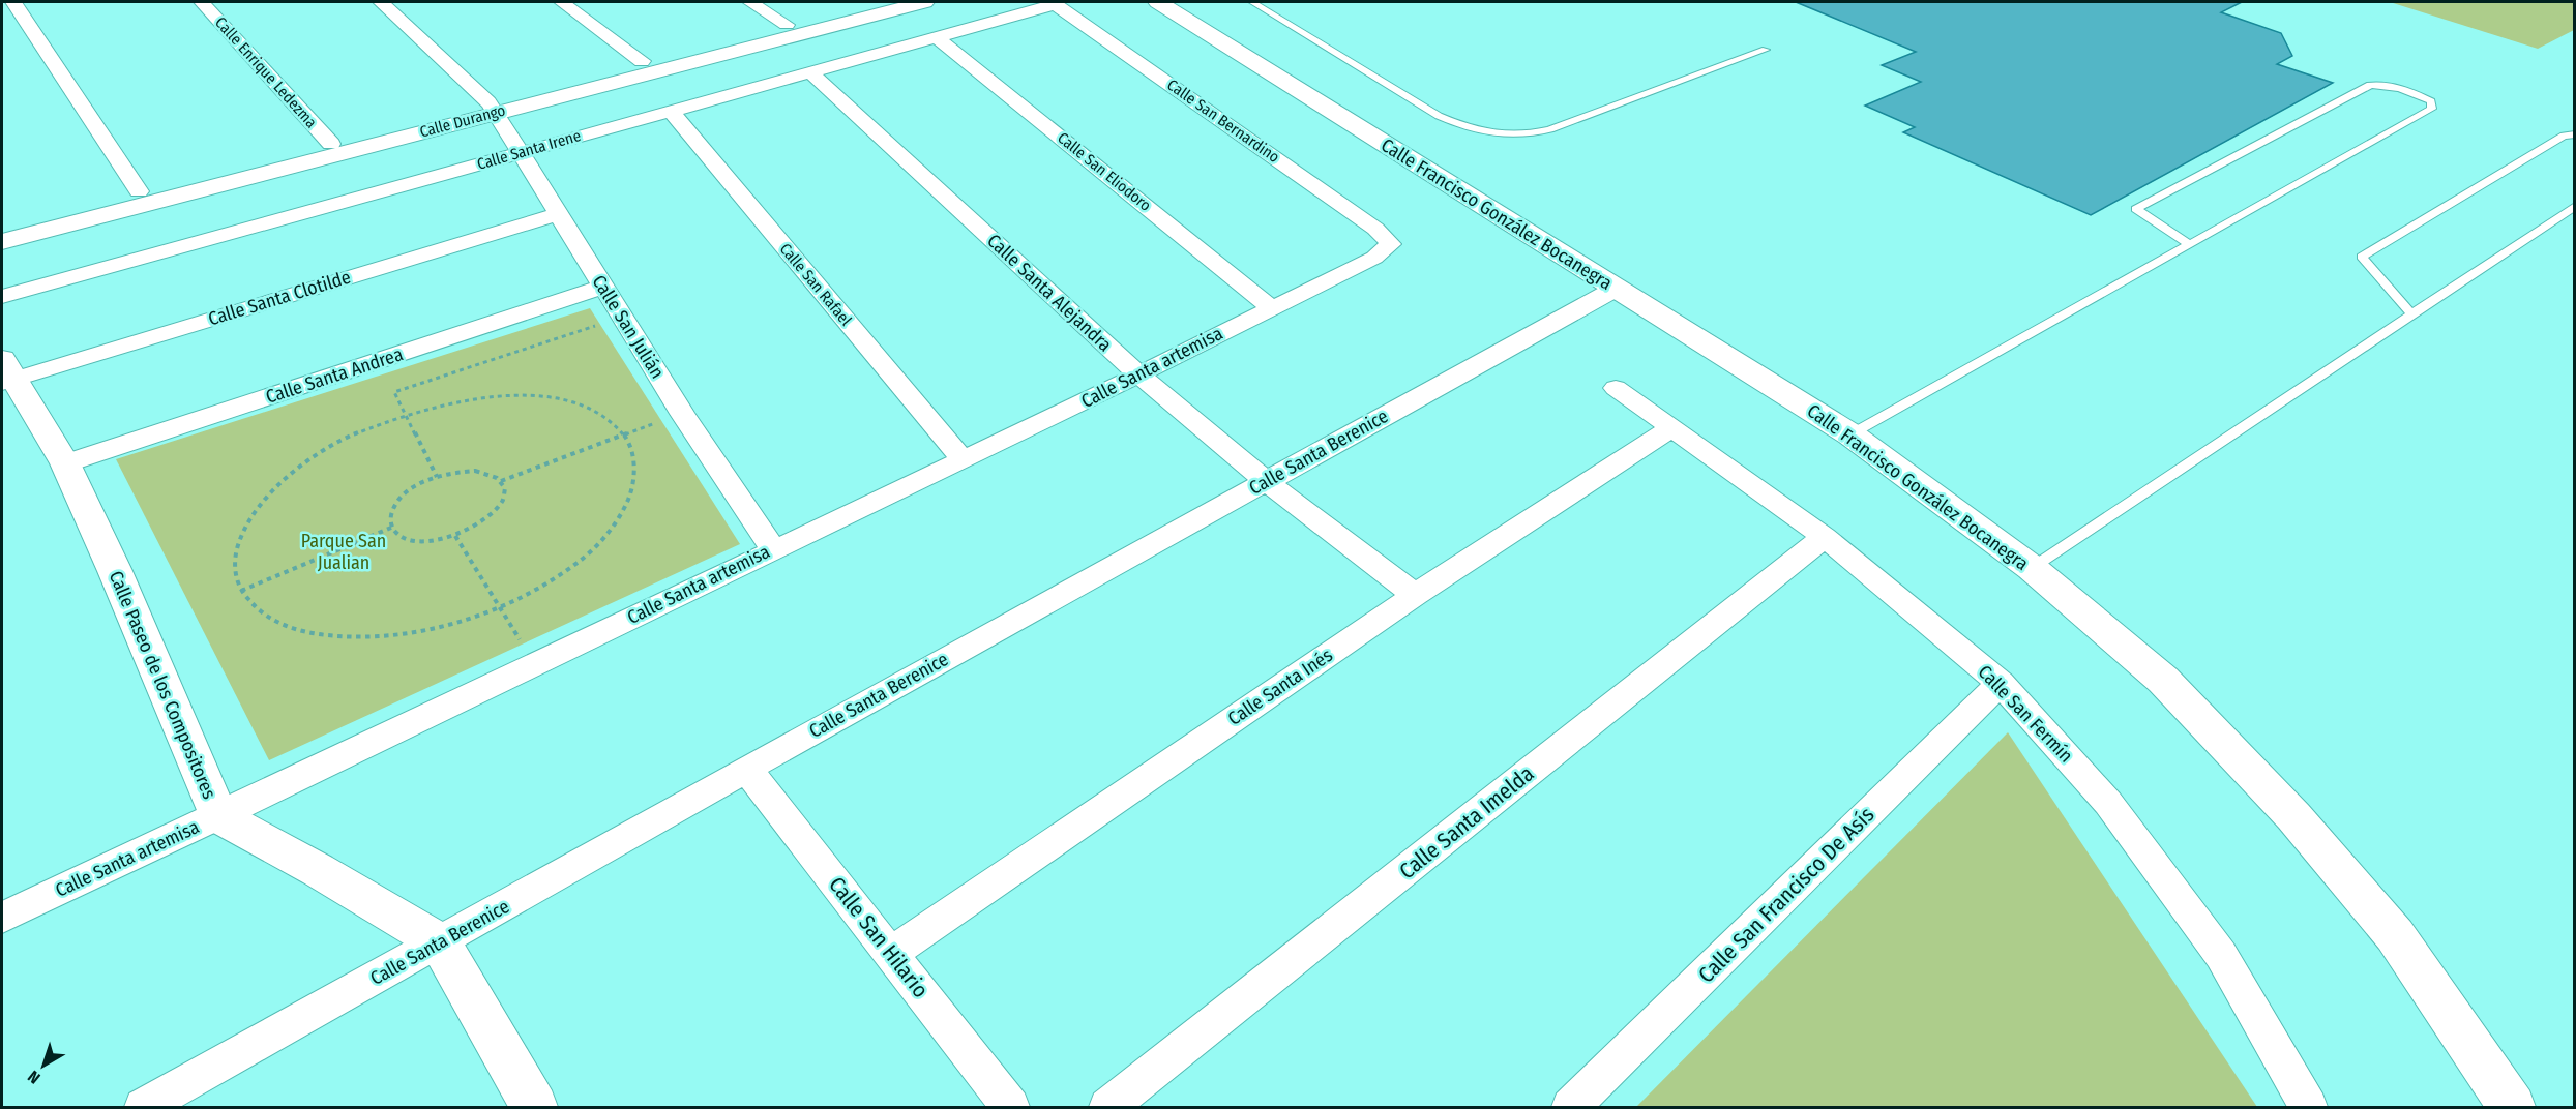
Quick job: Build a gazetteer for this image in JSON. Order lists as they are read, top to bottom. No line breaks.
{"streets":{"street":["Calle Enrique Ledezma","Calle Durango","Calle San Bernardino","Calle Santa Irene","Calle San Eliodoro","Calle Francisco González Bocanegra","Calle San Rafael","Calle Santa Alejandra","Calle Santa Clotilde","Calle San Julián","Calle Santa artemisa","Calle Santa Andrea","Calle Santa Berenice","Calle Paseo de los Compositores","Calle Santa Inés","Calle San Fermín","Calle Santa Imelda","Calle San Francisco De Asís","Calle San Hilario"]},"crossings":[["Calle Enrique Ledezma","Calle Durango"],["Calle Durango","Calle San Julián"],["Calle San Bernardino","Calle Santa Irene"],["Calle San Bernardino","Calle Santa artemisa"],["Calle Santa Irene","Calle San Eliodoro"],["Calle Santa Irene","Calle San Rafael"],["Calle Santa Irene","Calle Santa Alejandra"],["Calle Santa Irene","Calle San Julián"],["Calle San Eliodoro","Calle Santa artemisa"],["Calle Francisco González Bocanegra","Calle Santa Berenice"],["Calle San Rafael","Calle Santa artemisa"],["Calle Santa Alejandra","Calle Santa artemisa"],["Calle Santa Alejandra","Calle Santa Berenice"],["Calle Santa Alejandra","Calle Santa Inés"],["Calle Santa Clotilde","Calle San Julián"],["Calle Santa Clotilde","Calle Paseo de los Compositores"],["Calle San Julián","Calle Santa artemisa"],["Calle San Julián","Calle Santa Andrea"],["Calle Santa artemisa","Calle Paseo de los Compositores"],["Calle Santa Andrea","Calle Paseo de los Compositores"],["Calle Santa Berenice","Calle Paseo de los Compositores"],["Calle Santa Berenice","Calle San Hilario"],["Calle Santa Inés","Calle San Fermín"],["Calle Santa Inés","Calle San Hilario"],["Calle San Fermín","Calle Santa Imelda"],["Calle San Fermín","Calle San Francisco De Asís"]],"parks":["Parque San Jualian"],"north":"bottom left"}
